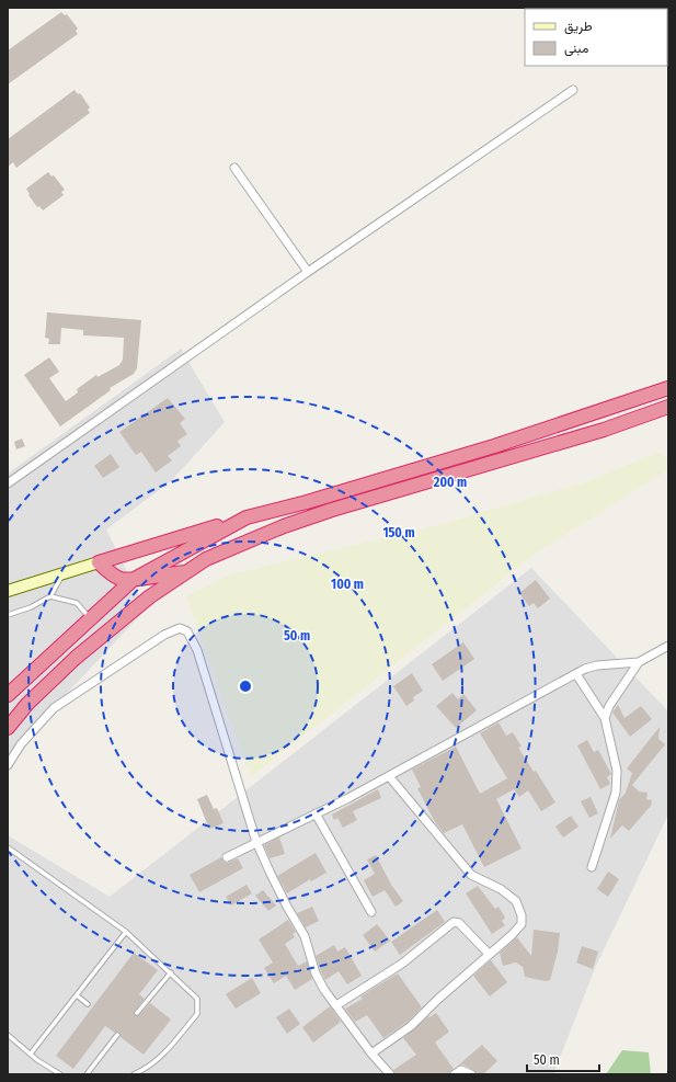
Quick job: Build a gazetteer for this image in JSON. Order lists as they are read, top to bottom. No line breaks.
{"legend":["طريق","مبنى"],"scale_bar":"50 m","rings":["200 m","150 m","100 m","50 m"]}
